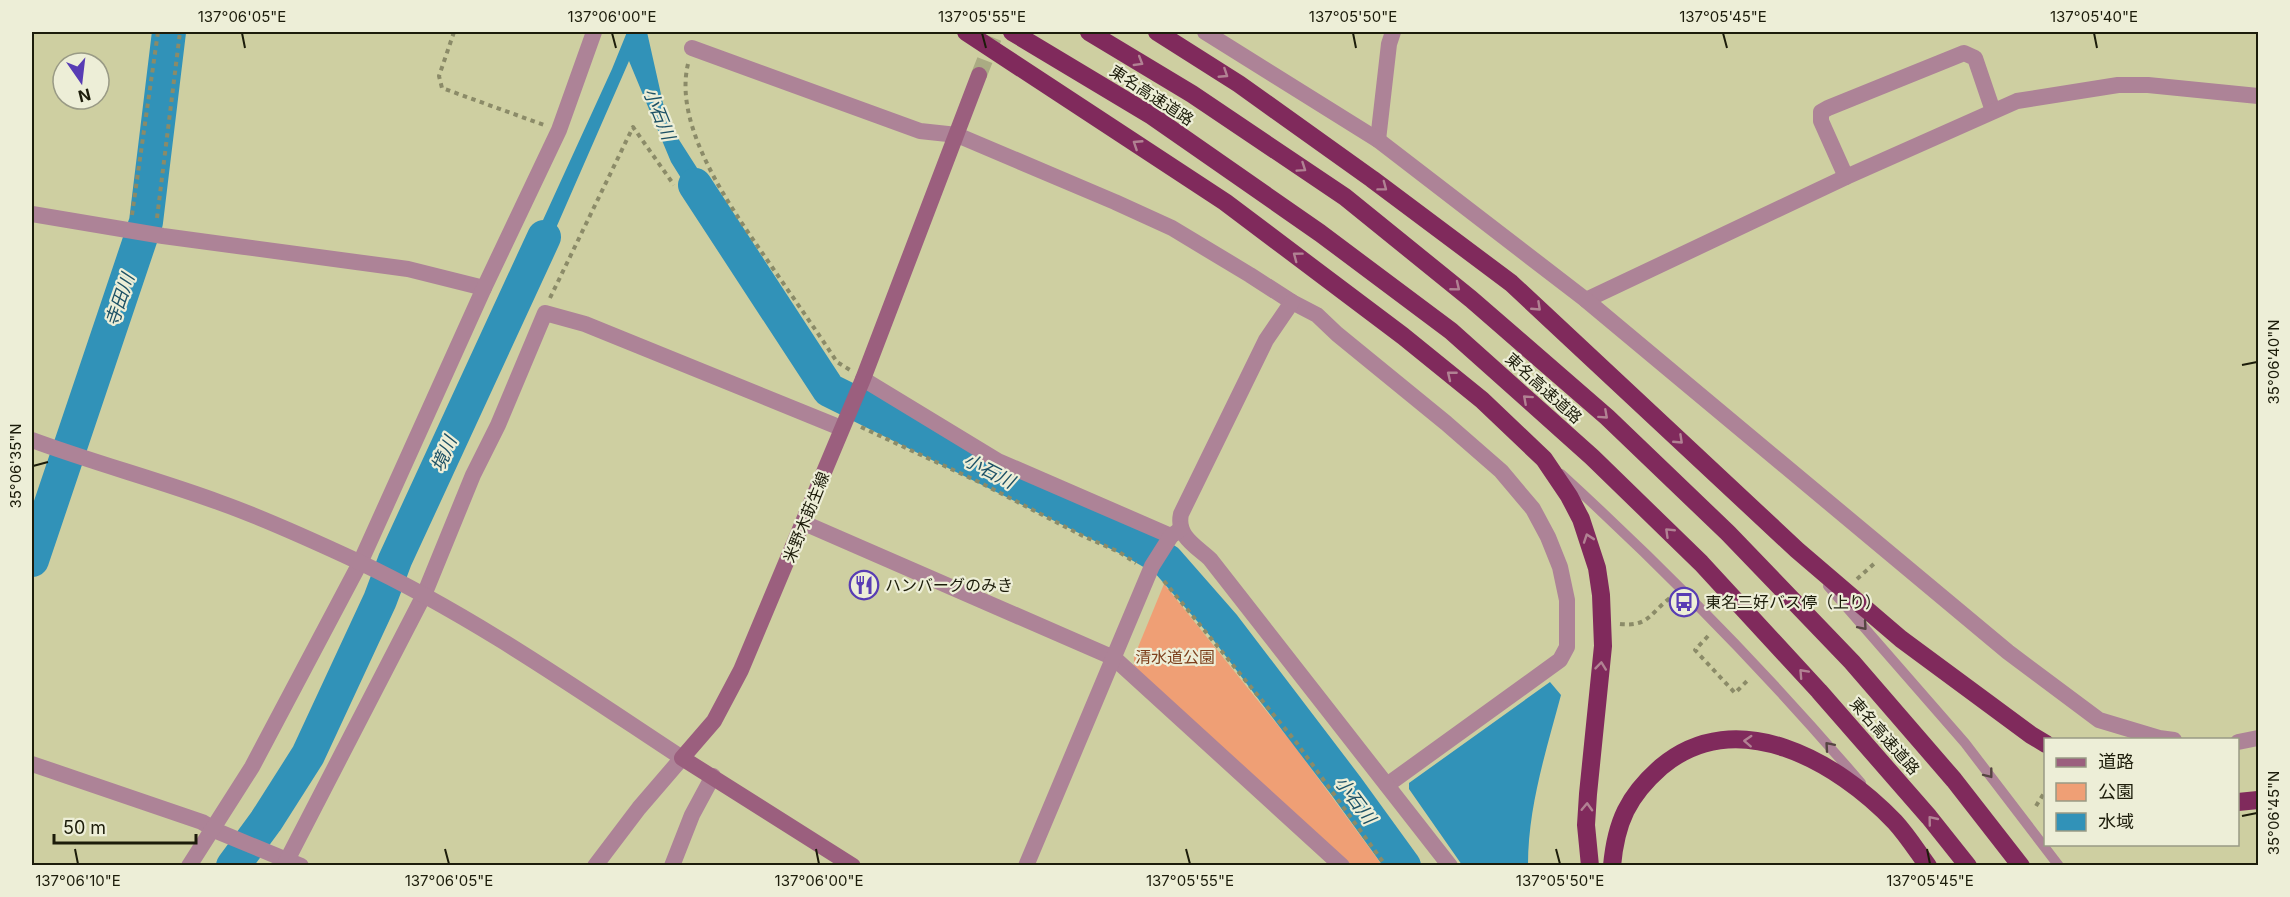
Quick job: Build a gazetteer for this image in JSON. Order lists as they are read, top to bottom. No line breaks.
{"streets":{"highway":["東名高速道路"],"main road":["米野木莇生線"]},"water":["小石川","寺田川","境川"],"parks":["清水道公園"],"places":{"restaurant":["ハンバーグのみき"],"bus stop":["東名三好バス停（上り）"]},"legend":["道路","公園","水域"],"scale_bar":"50 m","north":"bottom","coordinates":["137°06'05\"E","137°06'00\"E","137°05'55\"E","137°05'50\"E","137°05'45\"E","137°05'40\"E","35°06'40\"N","35°06'35\"N","35°06'45\"N","137°06'10\"E"]}
